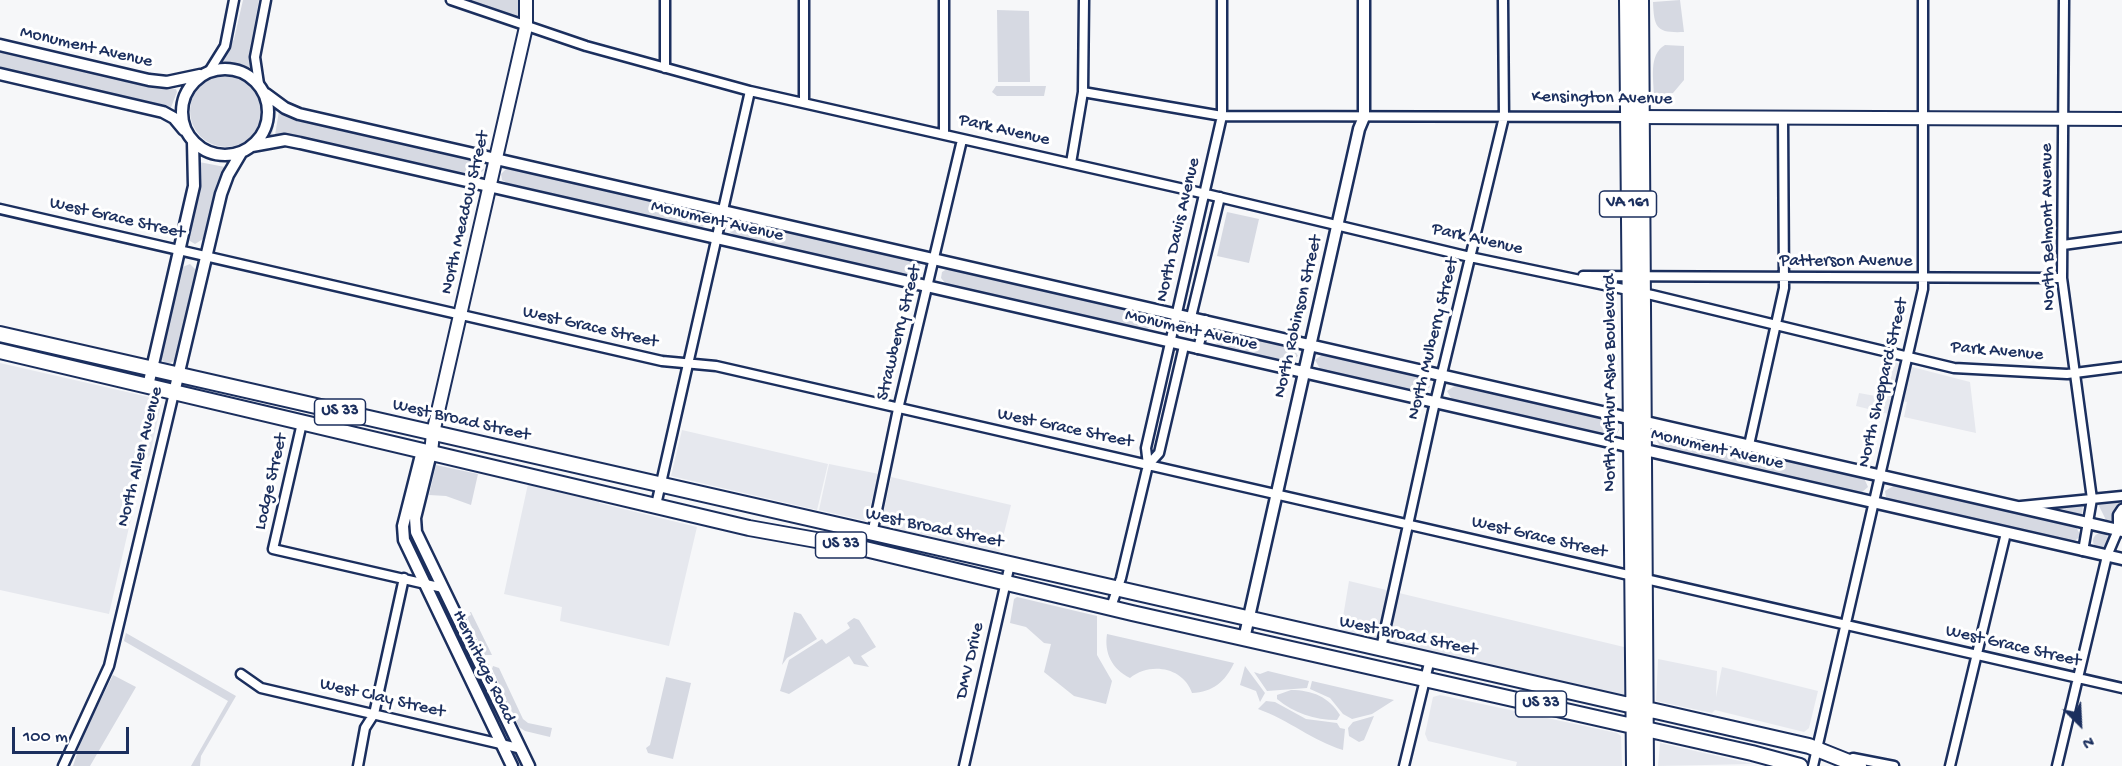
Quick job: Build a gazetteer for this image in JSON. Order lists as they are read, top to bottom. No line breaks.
{"streets":{"main road":["Kensington Avenue","VA 161","North Meadow Street","North Arthur Ashe Boulevard","US 33","West Broad Street"],"street":["Monument Avenue","Park Avenue","West Grace Street","North Belmont Avenue","North Davis Avenue","Patterson Avenue","North Robinson Street","Strawberry Street","North Mulberry Street","North Sheppard Street","North Allen Avenue","Lodge Street","DMV Drive","Hermitage Road","West Clay Street"]},"crossings":[["Monument Avenue","North Meadow Street"],["Monument Avenue","North Belmont Avenue"],["Monument Avenue","North Davis Avenue"],["Monument Avenue","North Robinson Street"],["Monument Avenue","Strawberry Street"],["Monument Avenue","North Mulberry Street"],["Monument Avenue","North Arthur Ashe Boulevard"],["Monument Avenue","North Sheppard Street"],["Monument Avenue","North Allen Avenue"],["Kensington Avenue","North Belmont Avenue"],["Kensington Avenue","North Davis Avenue"],["Kensington Avenue","North Robinson Street"],["Kensington Avenue","North Mulberry Street"],["Kensington Avenue","North Arthur Ashe Boulevard"],["Kensington Avenue","North Sheppard Street"],["Park Avenue","North Meadow Street"],["Park Avenue","North Belmont Avenue"],["Park Avenue","North Davis Avenue"],["Park Avenue","Patterson Avenue"],["Park Avenue","North Robinson Street"],["Park Avenue","Strawberry Street"],["Park Avenue","North Mulberry Street"],["Park Avenue","North Arthur Ashe Boulevard"],["Park Avenue","North Sheppard Street"],["North Meadow Street","West Grace Street"],["North Meadow Street","West Broad Street"],["North Meadow Street","Hermitage Road"],["West Grace Street","North Davis Avenue"],["West Grace Street","North Robinson Street"],["West Grace Street","Strawberry Street"],["West Grace Street","North Mulberry Street"],["West Grace Street","North Arthur Ashe Boulevard"],["West Grace Street","North Sheppard Street"],["West Grace Street","North Allen Avenue"],["North Belmont Avenue","Patterson Avenue"],["North Davis Avenue","West Broad Street"],["Patterson Avenue","North Arthur Ashe Boulevard"],["Patterson Avenue","North Sheppard Street"],["North Robinson Street","West Broad Street"],["Strawberry Street","West Broad Street"],["North Mulberry Street","West Broad Street"],["North Arthur Ashe Boulevard","West Broad Street"],["North Sheppard Street","West Broad Street"],["West Broad Street","North Allen Avenue"],["West Broad Street","Lodge Street"],["West Broad Street","DMV Drive"],["Hermitage Road","West Clay Street"]],"scale_bar":"100 m","north":"bottom right"}
